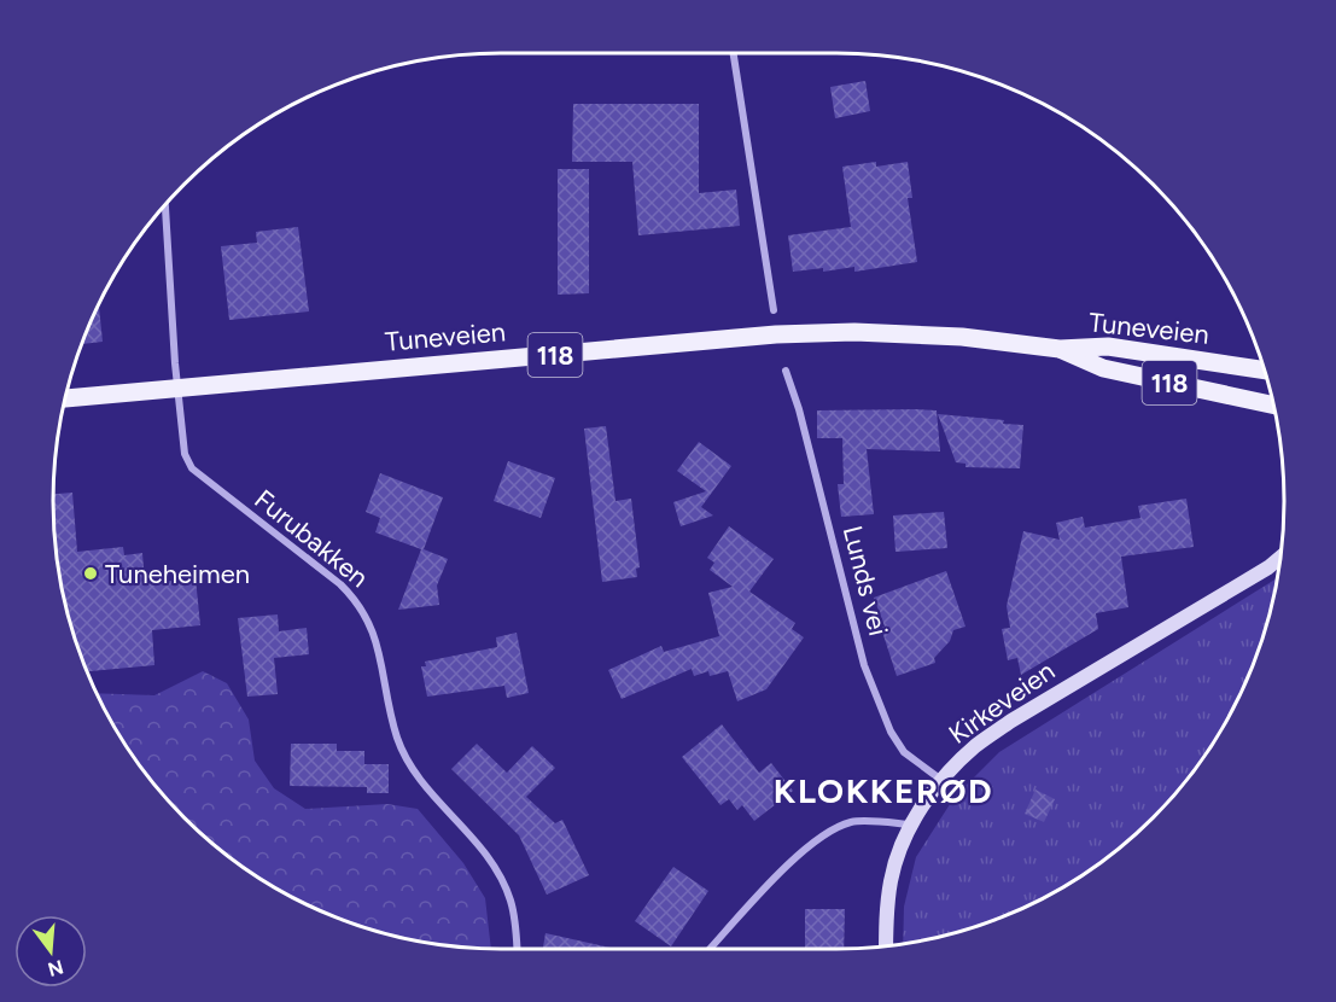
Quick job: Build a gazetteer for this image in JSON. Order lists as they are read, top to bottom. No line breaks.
{"streets":{"main road":["Tuneveien","118"],"street":["Furubakken","Lunds vei","Kirkeveien"]},"crossings":[["Tuneveien","Furubakken"],["Lunds vei","Kirkeveien"]],"districts":["KLOKKERØD"],"places":["Tuneheimen"],"north":"bottom"}
